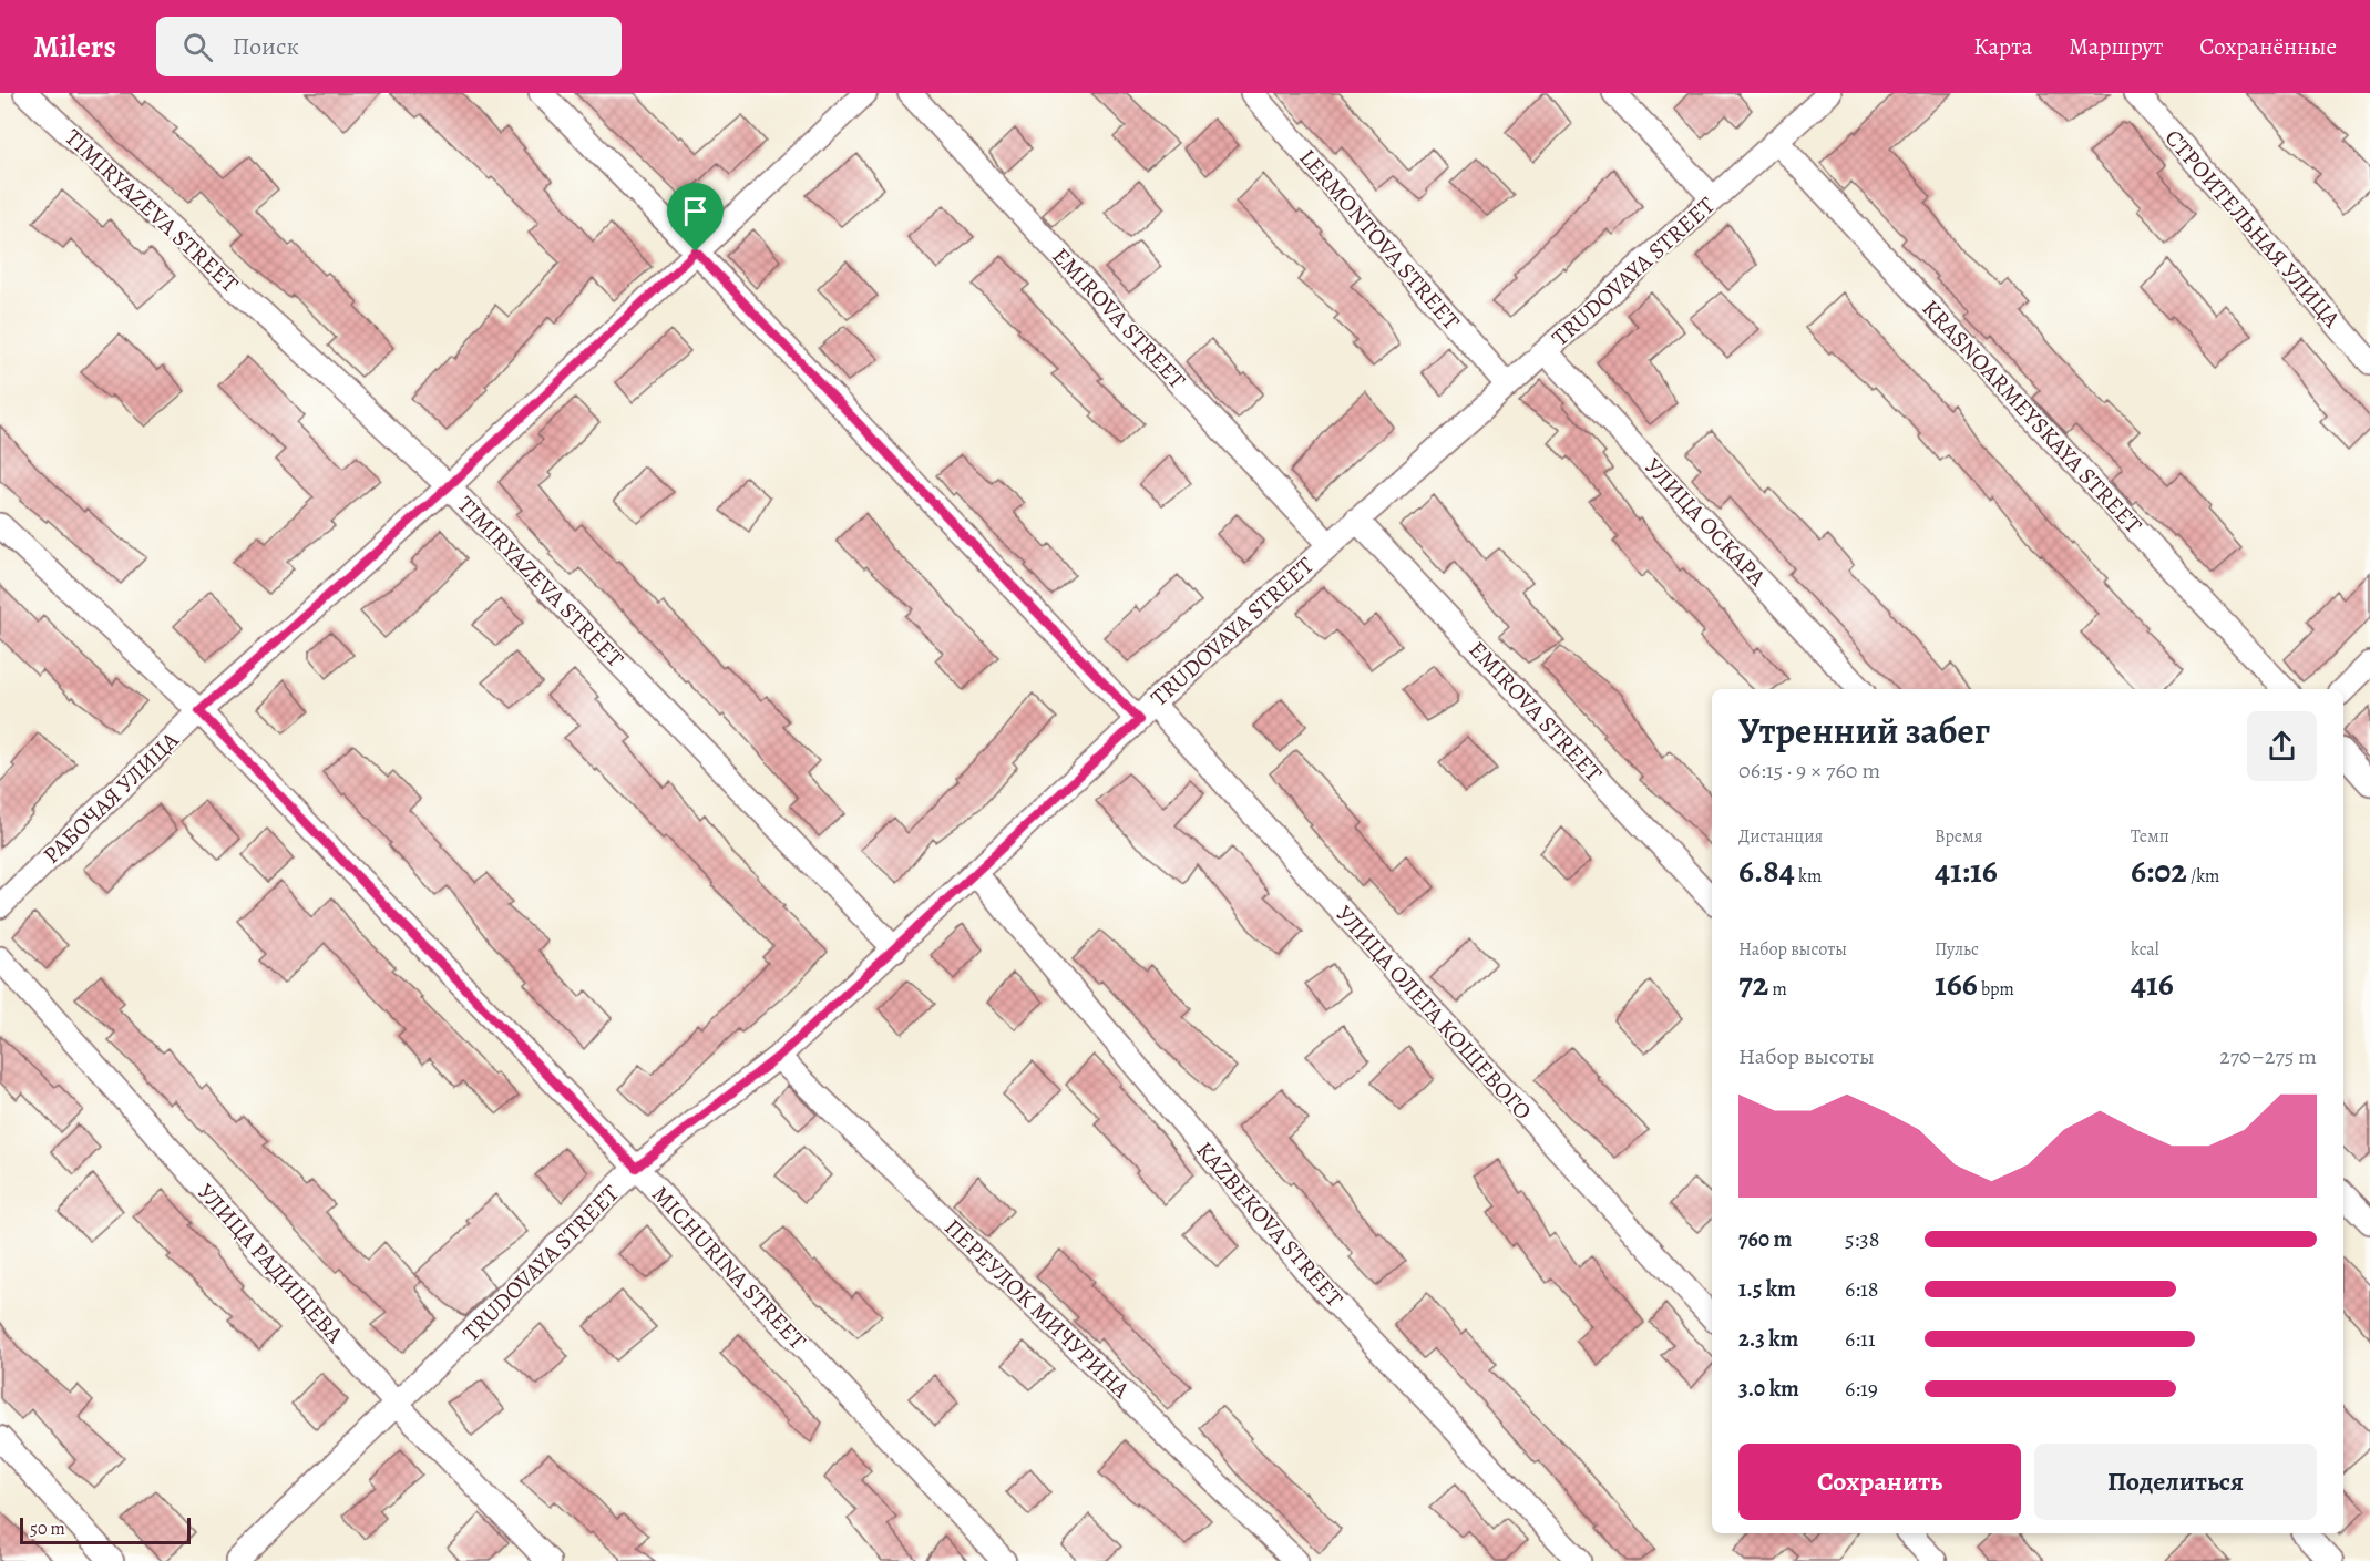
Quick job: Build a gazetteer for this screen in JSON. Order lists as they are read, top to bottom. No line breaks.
{"streets":{"street":["TIMIRYAZEVA STREET","СТРОИТЕЛЬНАЯ УЛИЦА","LERMONTOVA STREET","TRUDOVAYA STREET","EMIROVA STREET","KRASNOARMEYSKAYA STREET","УЛИЦА ОСКАРА","РАБОЧАЯ УЛИЦА","УЛИЦА ОЛЕГА КОШЕВОГО","KAZBEKOVA STREET","УЛИЦА РАДИЩЕВА","MICHURINA STREET","ПЕРЕУЛОК МИЧУРИНА"]},"crossings":[["TIMIRYAZEVA STREET","TRUDOVAYA STREET"],["TIMIRYAZEVA STREET","РАБОЧАЯ УЛИЦА"],["LERMONTOVA STREET","TRUDOVAYA STREET"],["TRUDOVAYA STREET","EMIROVA STREET"],["TRUDOVAYA STREET","KRASNOARMEYSKAYA STREET"],["TRUDOVAYA STREET","УЛИЦА ОСКАРА"],["TRUDOVAYA STREET","УЛИЦА ОЛЕГА КОШЕВОГО"],["TRUDOVAYA STREET","KAZBEKOVA STREET"],["TRUDOVAYA STREET","УЛИЦА РАДИЩЕВА"],["TRUDOVAYA STREET","MICHURINA STREET"],["TRUDOVAYA STREET","ПЕРЕУЛОК МИЧУРИНА"],["РАБОЧАЯ УЛИЦА","УЛИЦА ОЛЕГА КОШЕВОГО"],["РАБОЧАЯ УЛИЦА","MICHURINA STREET"]],"scale_bar":"50 m","page":{"header":"Milers","search":"Поиск","nav":["Карта","Маршрут","Сохранённые"],"heading":["Утренний забег","06:15 · 9 × 760 m"],"stats":[["Дистанция","6.84 km"],["Время","41:16"],["Темп","6:02 /km"],["Набор высоты","72 m"],["Пульс","166 bpm"],["kcal","416"]],"chart":["Набор высоты","270–275 m"],"list":[{"name":"760 m","note":"5:38"},{"name":"1.5 km","note":"6:18"},{"name":"2.3 km","note":"6:11"},{"name":"3.0 km","note":"6:19"}],"buttons":["Сохранить","Поделиться"],"scale":"50 m"}}
